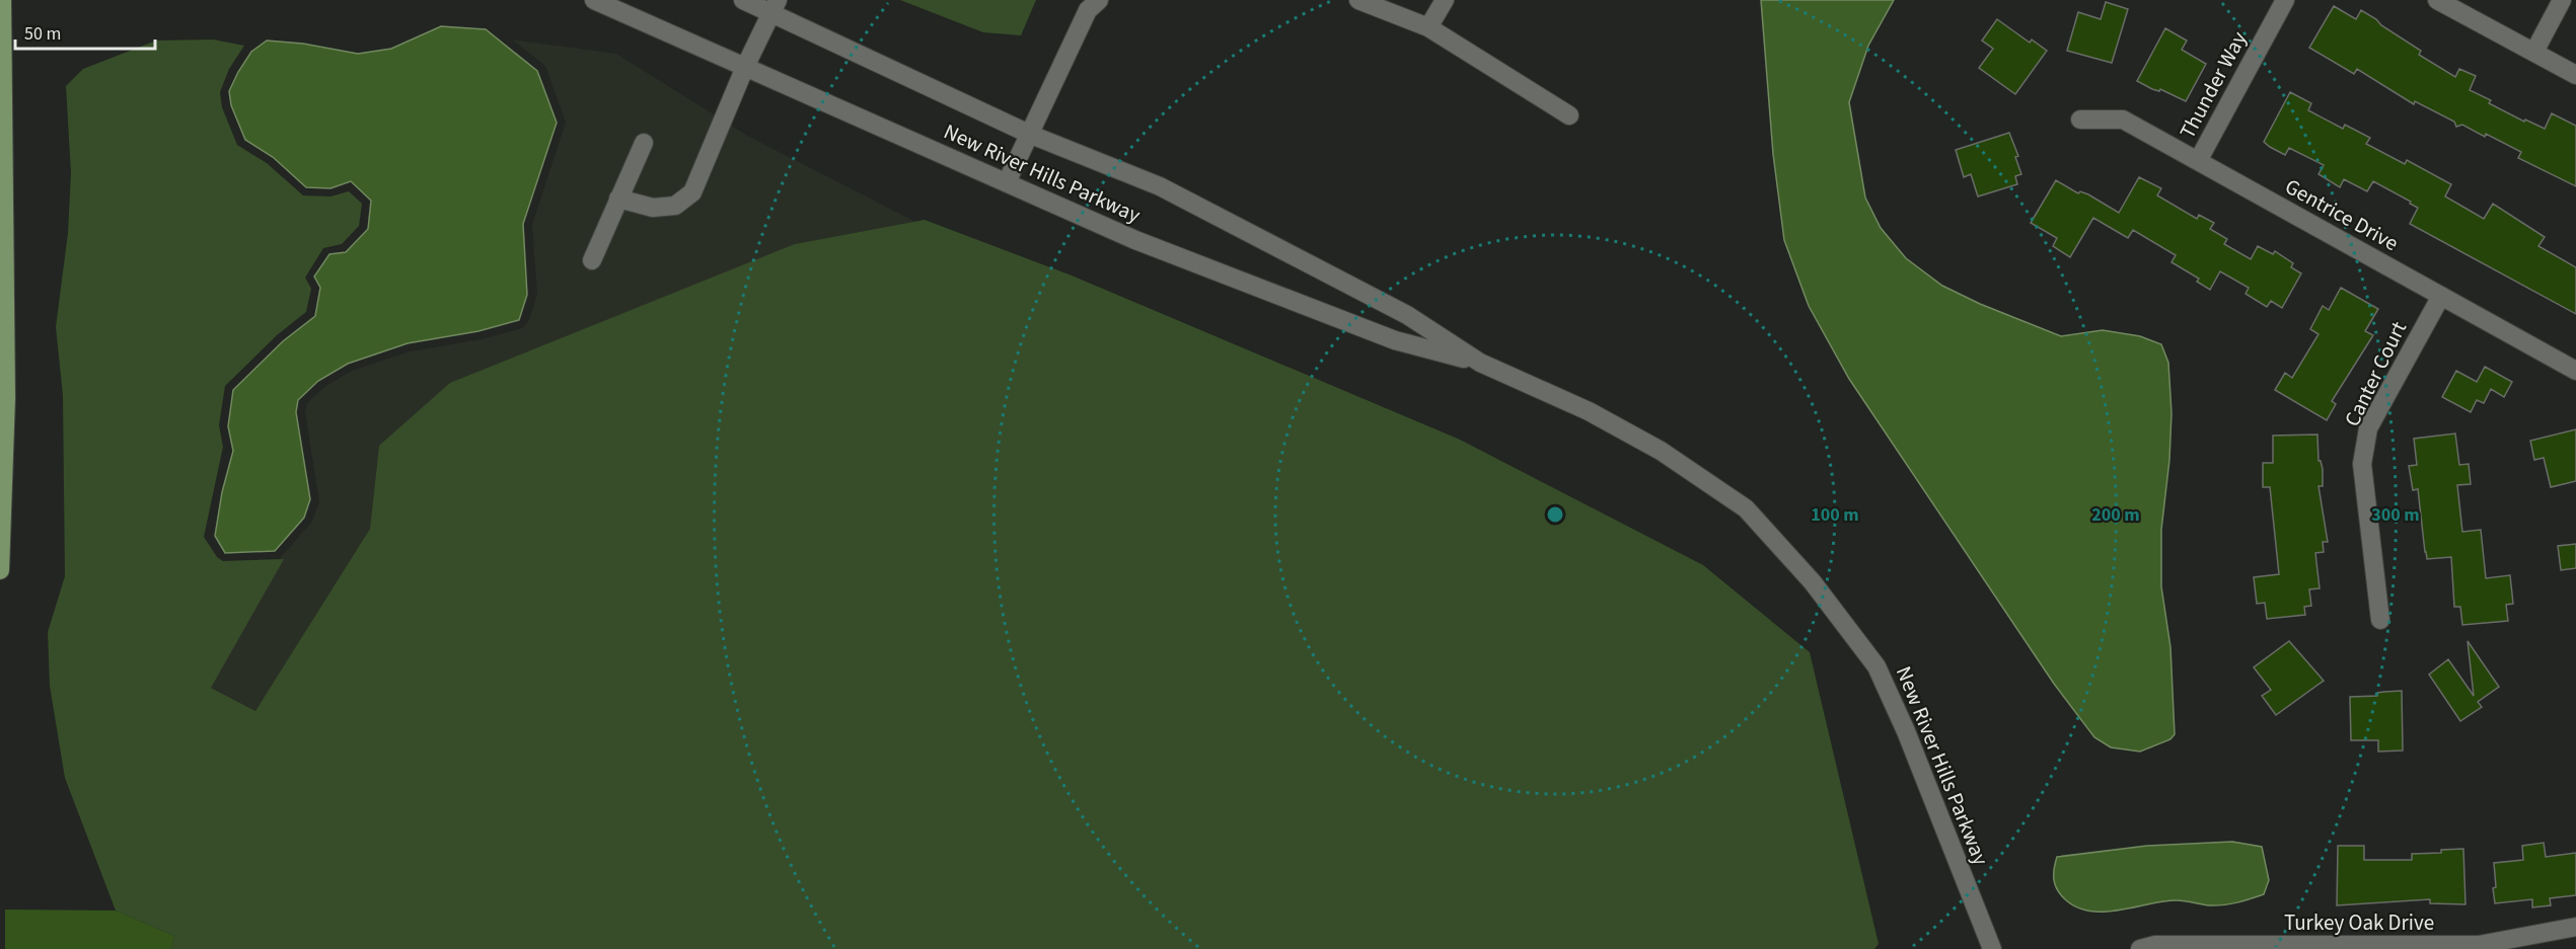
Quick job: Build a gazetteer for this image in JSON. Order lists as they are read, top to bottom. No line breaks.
{"streets":{"street":["Thunder Way","New River Hills Parkway","Gentrice Drive","Canter Court","Turkey Oak Drive"]},"crossings":[["Thunder Way","Gentrice Drive"],["Gentrice Drive","Canter Court"]],"scale_bar":"50 m","rings":["100 m","200 m","300 m"]}
